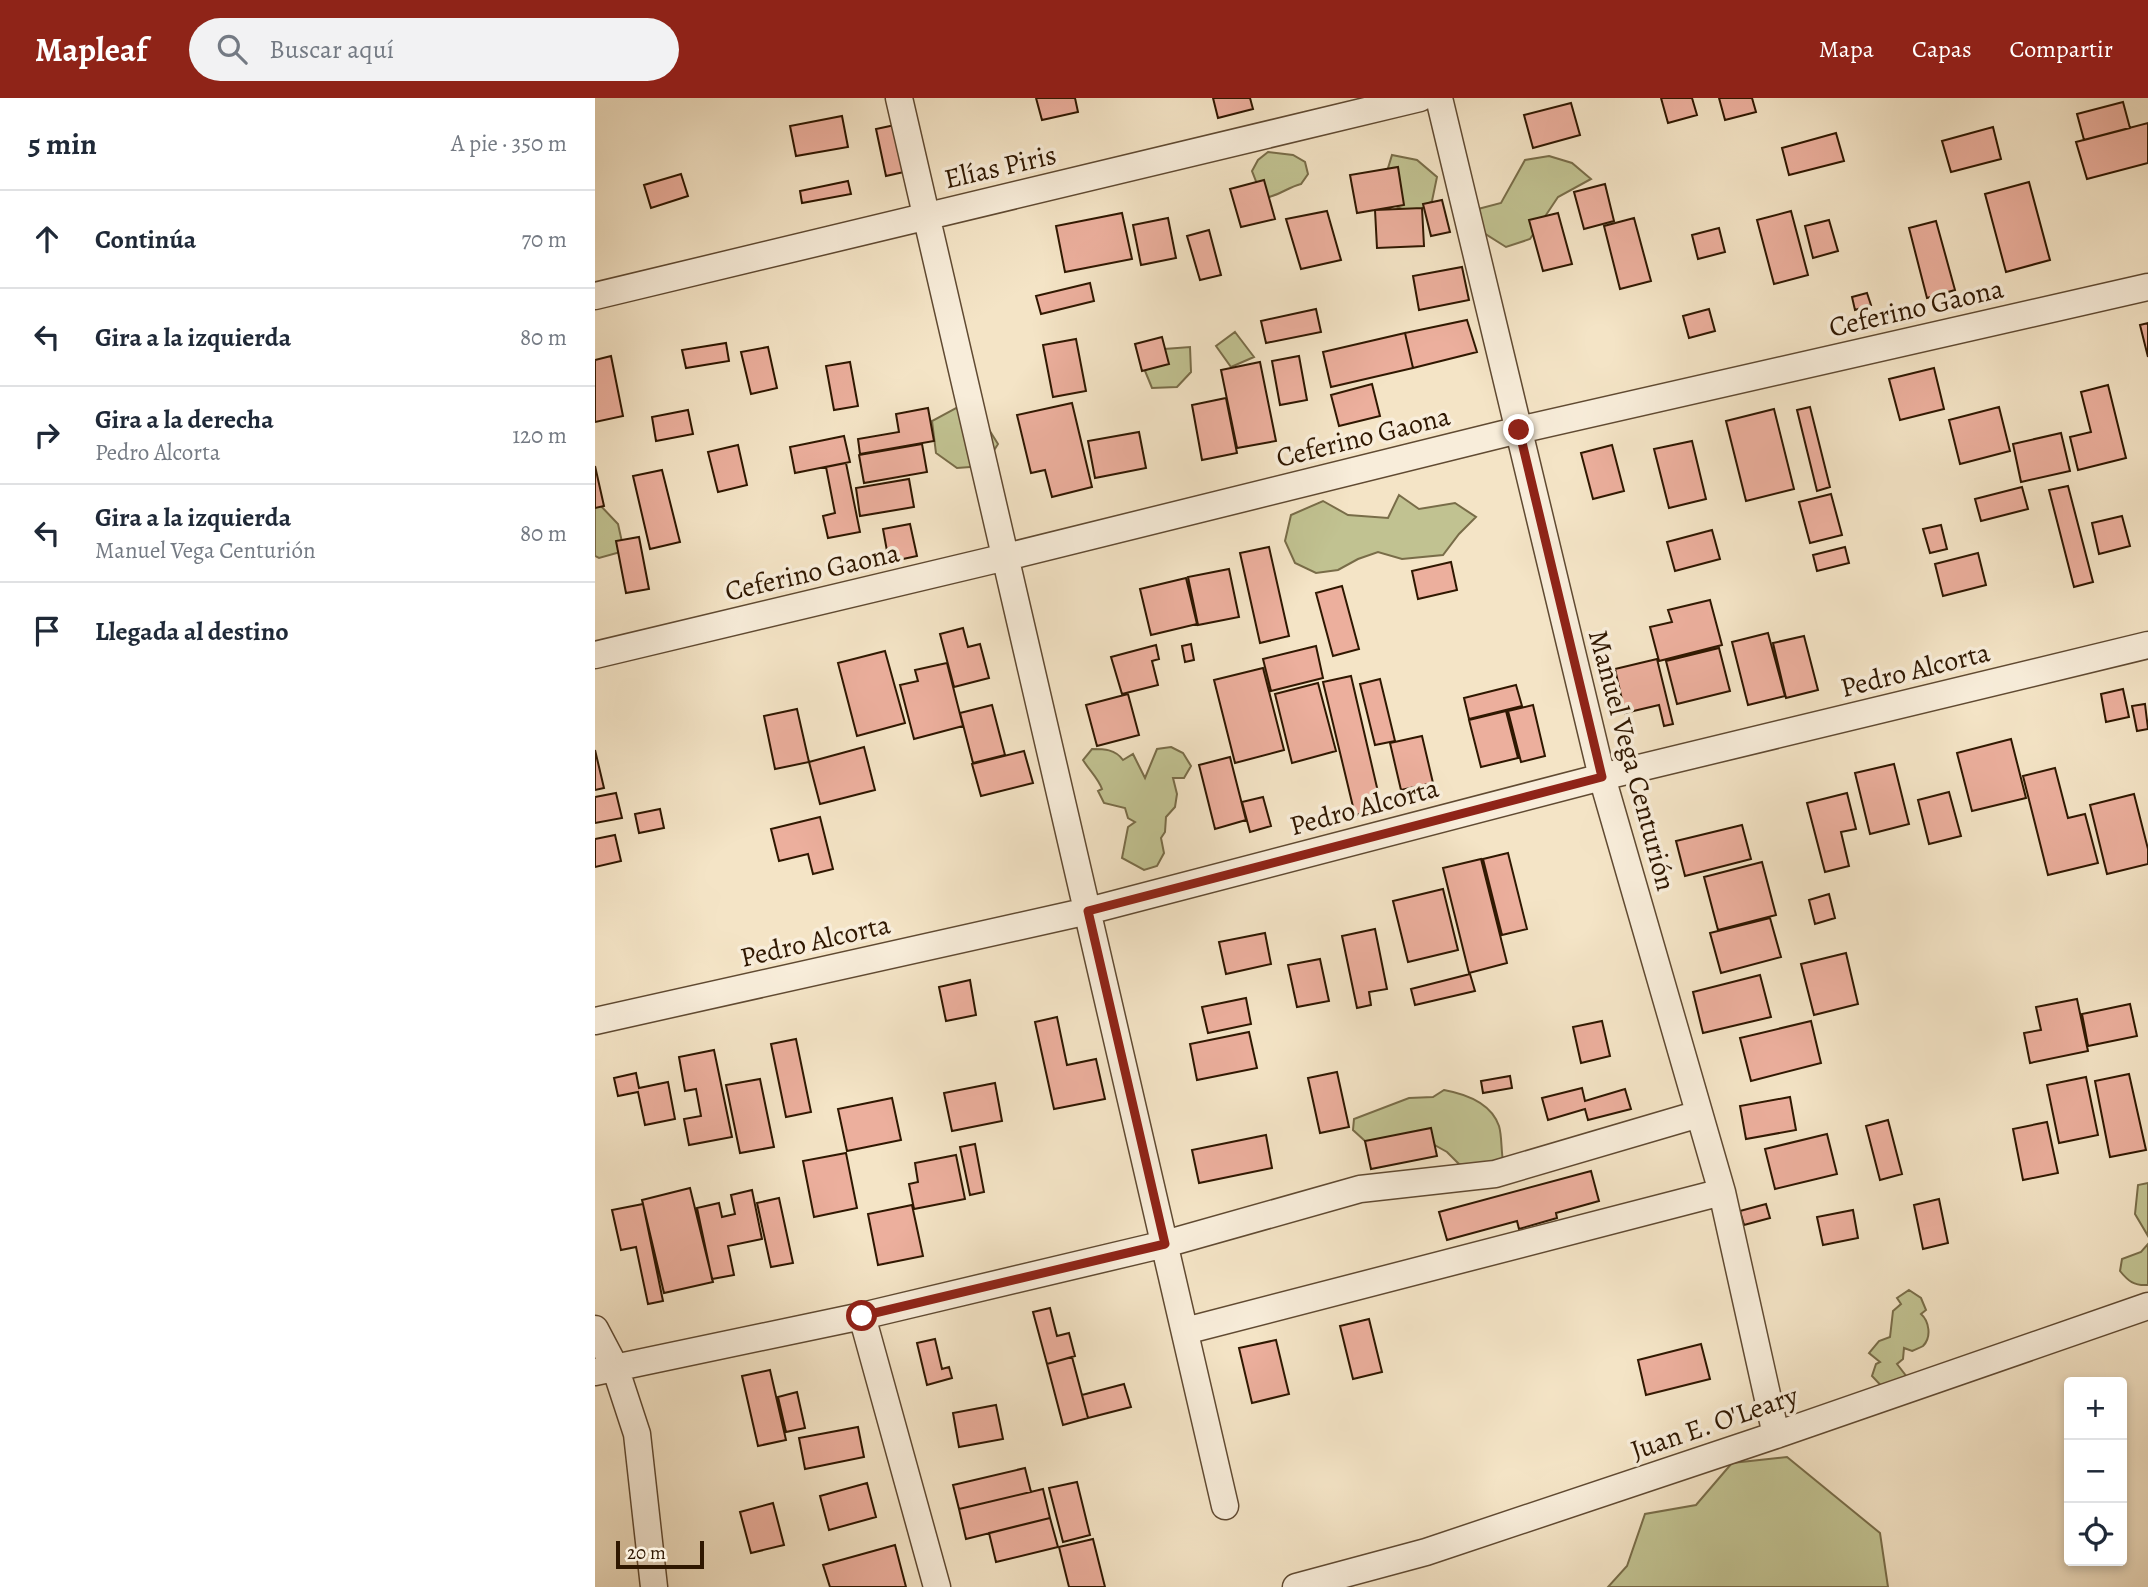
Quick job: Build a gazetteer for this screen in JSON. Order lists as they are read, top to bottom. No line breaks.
{"streets":{"street":["Elías Piris","Ceferino Gaona","Pedro Alcorta","Manuel Vega Centurión","Juan E. O'Leary"]},"crossings":[["Ceferino Gaona","Manuel Vega Centurión"],["Pedro Alcorta","Manuel Vega Centurión"],["Manuel Vega Centurión","Juan E. O'Leary"]],"scale_bar":"20 m","page":{"header":"Mapleaf","search":"Buscar aquí","nav":["Mapa","Capas","Compartir"],"heading":["5 min","A pie · 350 m"],"list":[["Continúa","70 m"],["Gira a la izquierda","80 m"],["Gira a la derecha","Pedro Alcorta","120 m"],["Gira a la izquierda","Manuel Vega Centurión","80 m"],"Llegada al destino"],"map_buttons":["+","−"],"scale":"20 m"}}
